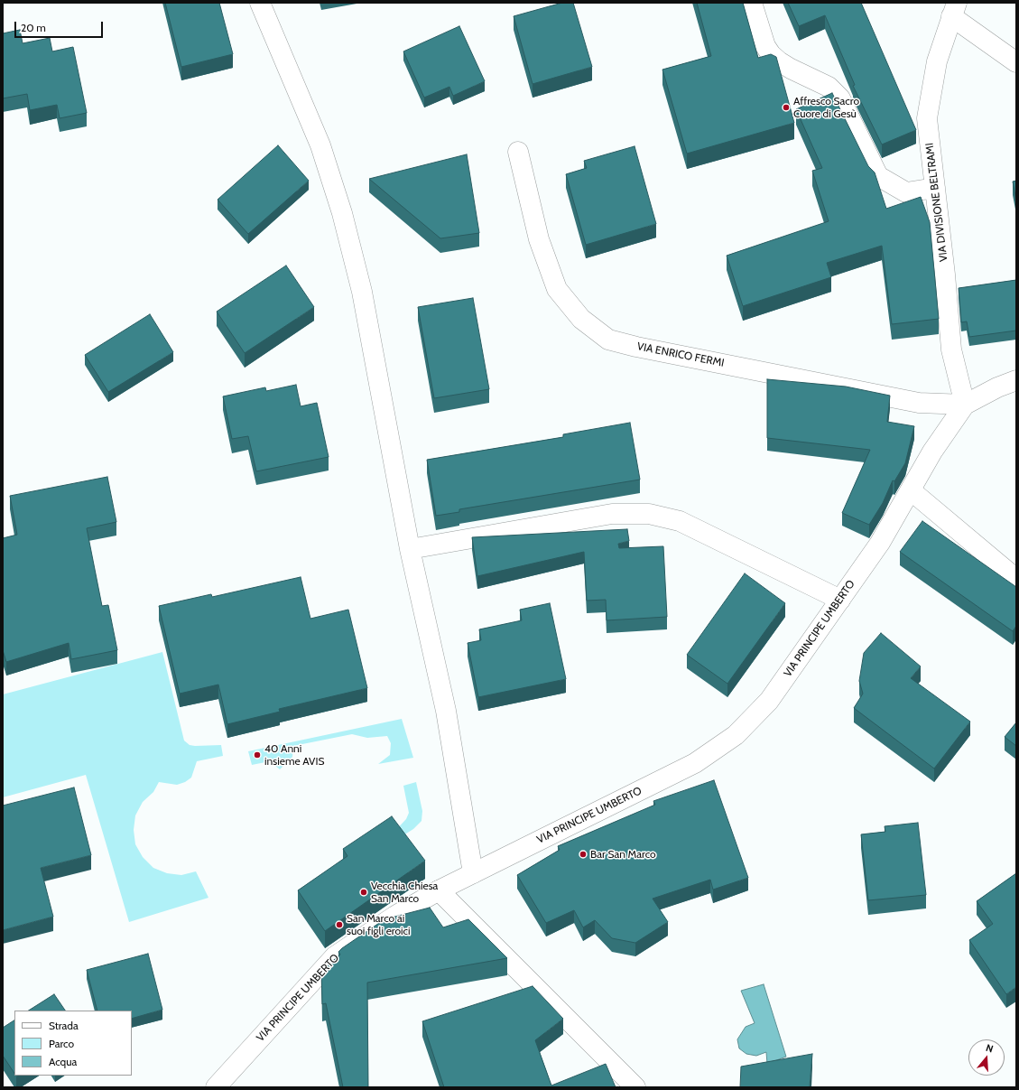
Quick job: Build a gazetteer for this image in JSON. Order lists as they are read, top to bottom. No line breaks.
{"streets":{"street":["VIA DIVISIONE BELTRAMI","VIA ENRICO FERMI","VIA PRINCIPE UMBERTO"]},"crossings":[["VIA DIVISIONE BELTRAMI","VIA ENRICO FERMI"],["VIA DIVISIONE BELTRAMI","VIA PRINCIPE UMBERTO"],["VIA ENRICO FERMI","VIA PRINCIPE UMBERTO"]],"places":["Affresco Sacro Cuore di Gesù","40 Anni insieme AVIS","Bar San Marco","Vecchia Chiesa San Marco","San Marco ai suoi figli eroici"],"legend":["Strada","Parco","Acqua"],"scale_bar":"20 m","north":"top"}
